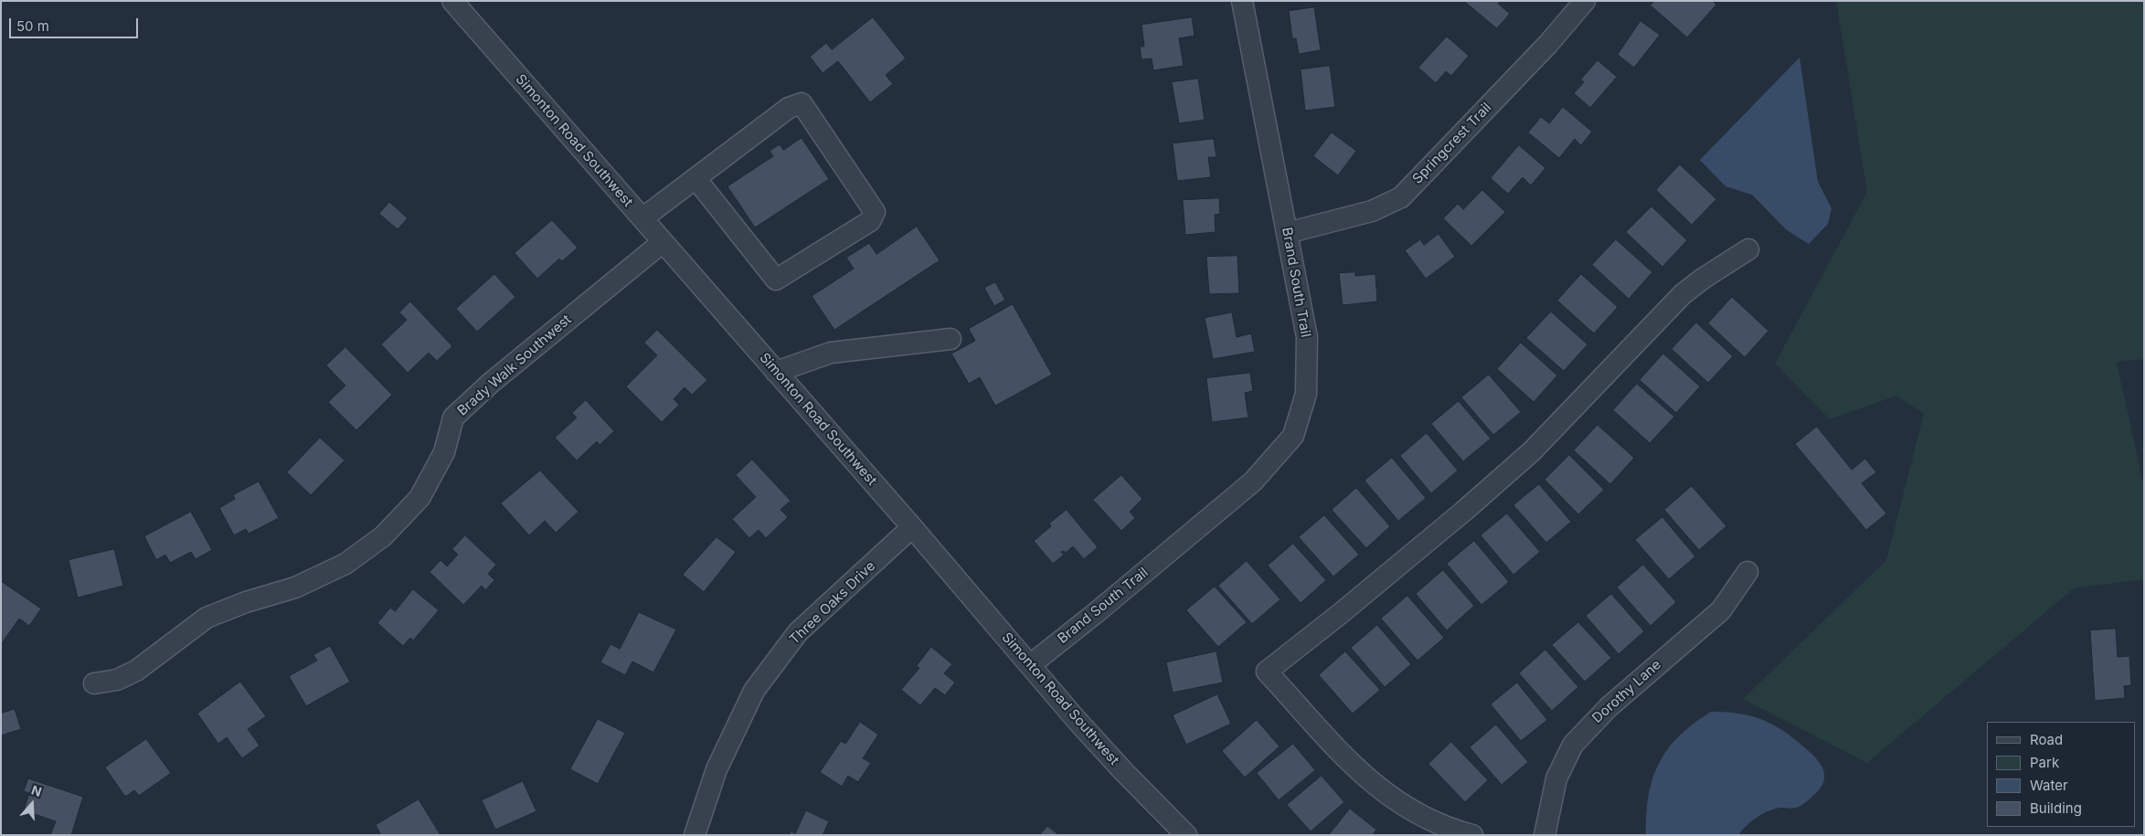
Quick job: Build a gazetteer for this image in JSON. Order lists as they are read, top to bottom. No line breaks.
{"streets":{"street":["Simonton Road Southwest","Springcrest Trail","Brand South Trail","Brady Walk Southwest","Three Oaks Drive","Dorothy Lane"]},"crossings":[["Simonton Road Southwest","Brand South Trail"],["Simonton Road Southwest","Brady Walk Southwest"],["Simonton Road Southwest","Three Oaks Drive"],["Springcrest Trail","Brand South Trail"]],"legend":["Road","Park","Water","Building"],"scale_bar":"50 m","north":"top"}
